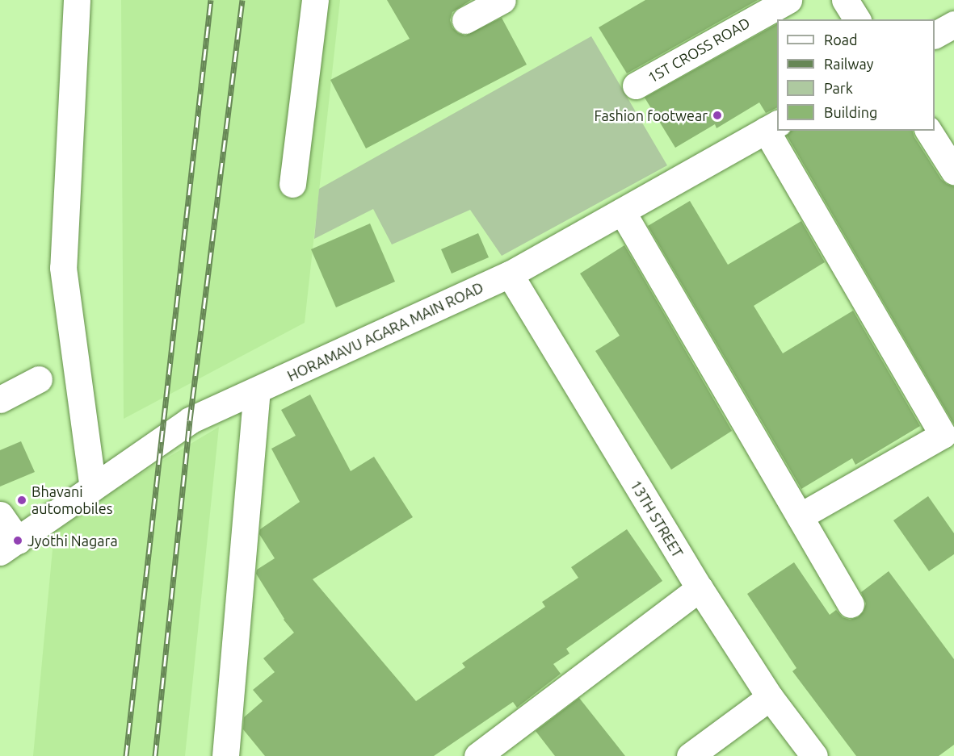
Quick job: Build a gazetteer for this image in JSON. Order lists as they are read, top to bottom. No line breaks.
{"streets":{"street":["1ST CROSS ROAD","HORAMAVU AGARA MAIN ROAD","13TH STREET"]},"crossings":[["HORAMAVU AGARA MAIN ROAD","13TH STREET"]],"places":["Fashion footwear","Bhavani automobiles","Jyothi Nagara"],"legend":["Road","Railway","Park","Building"]}
